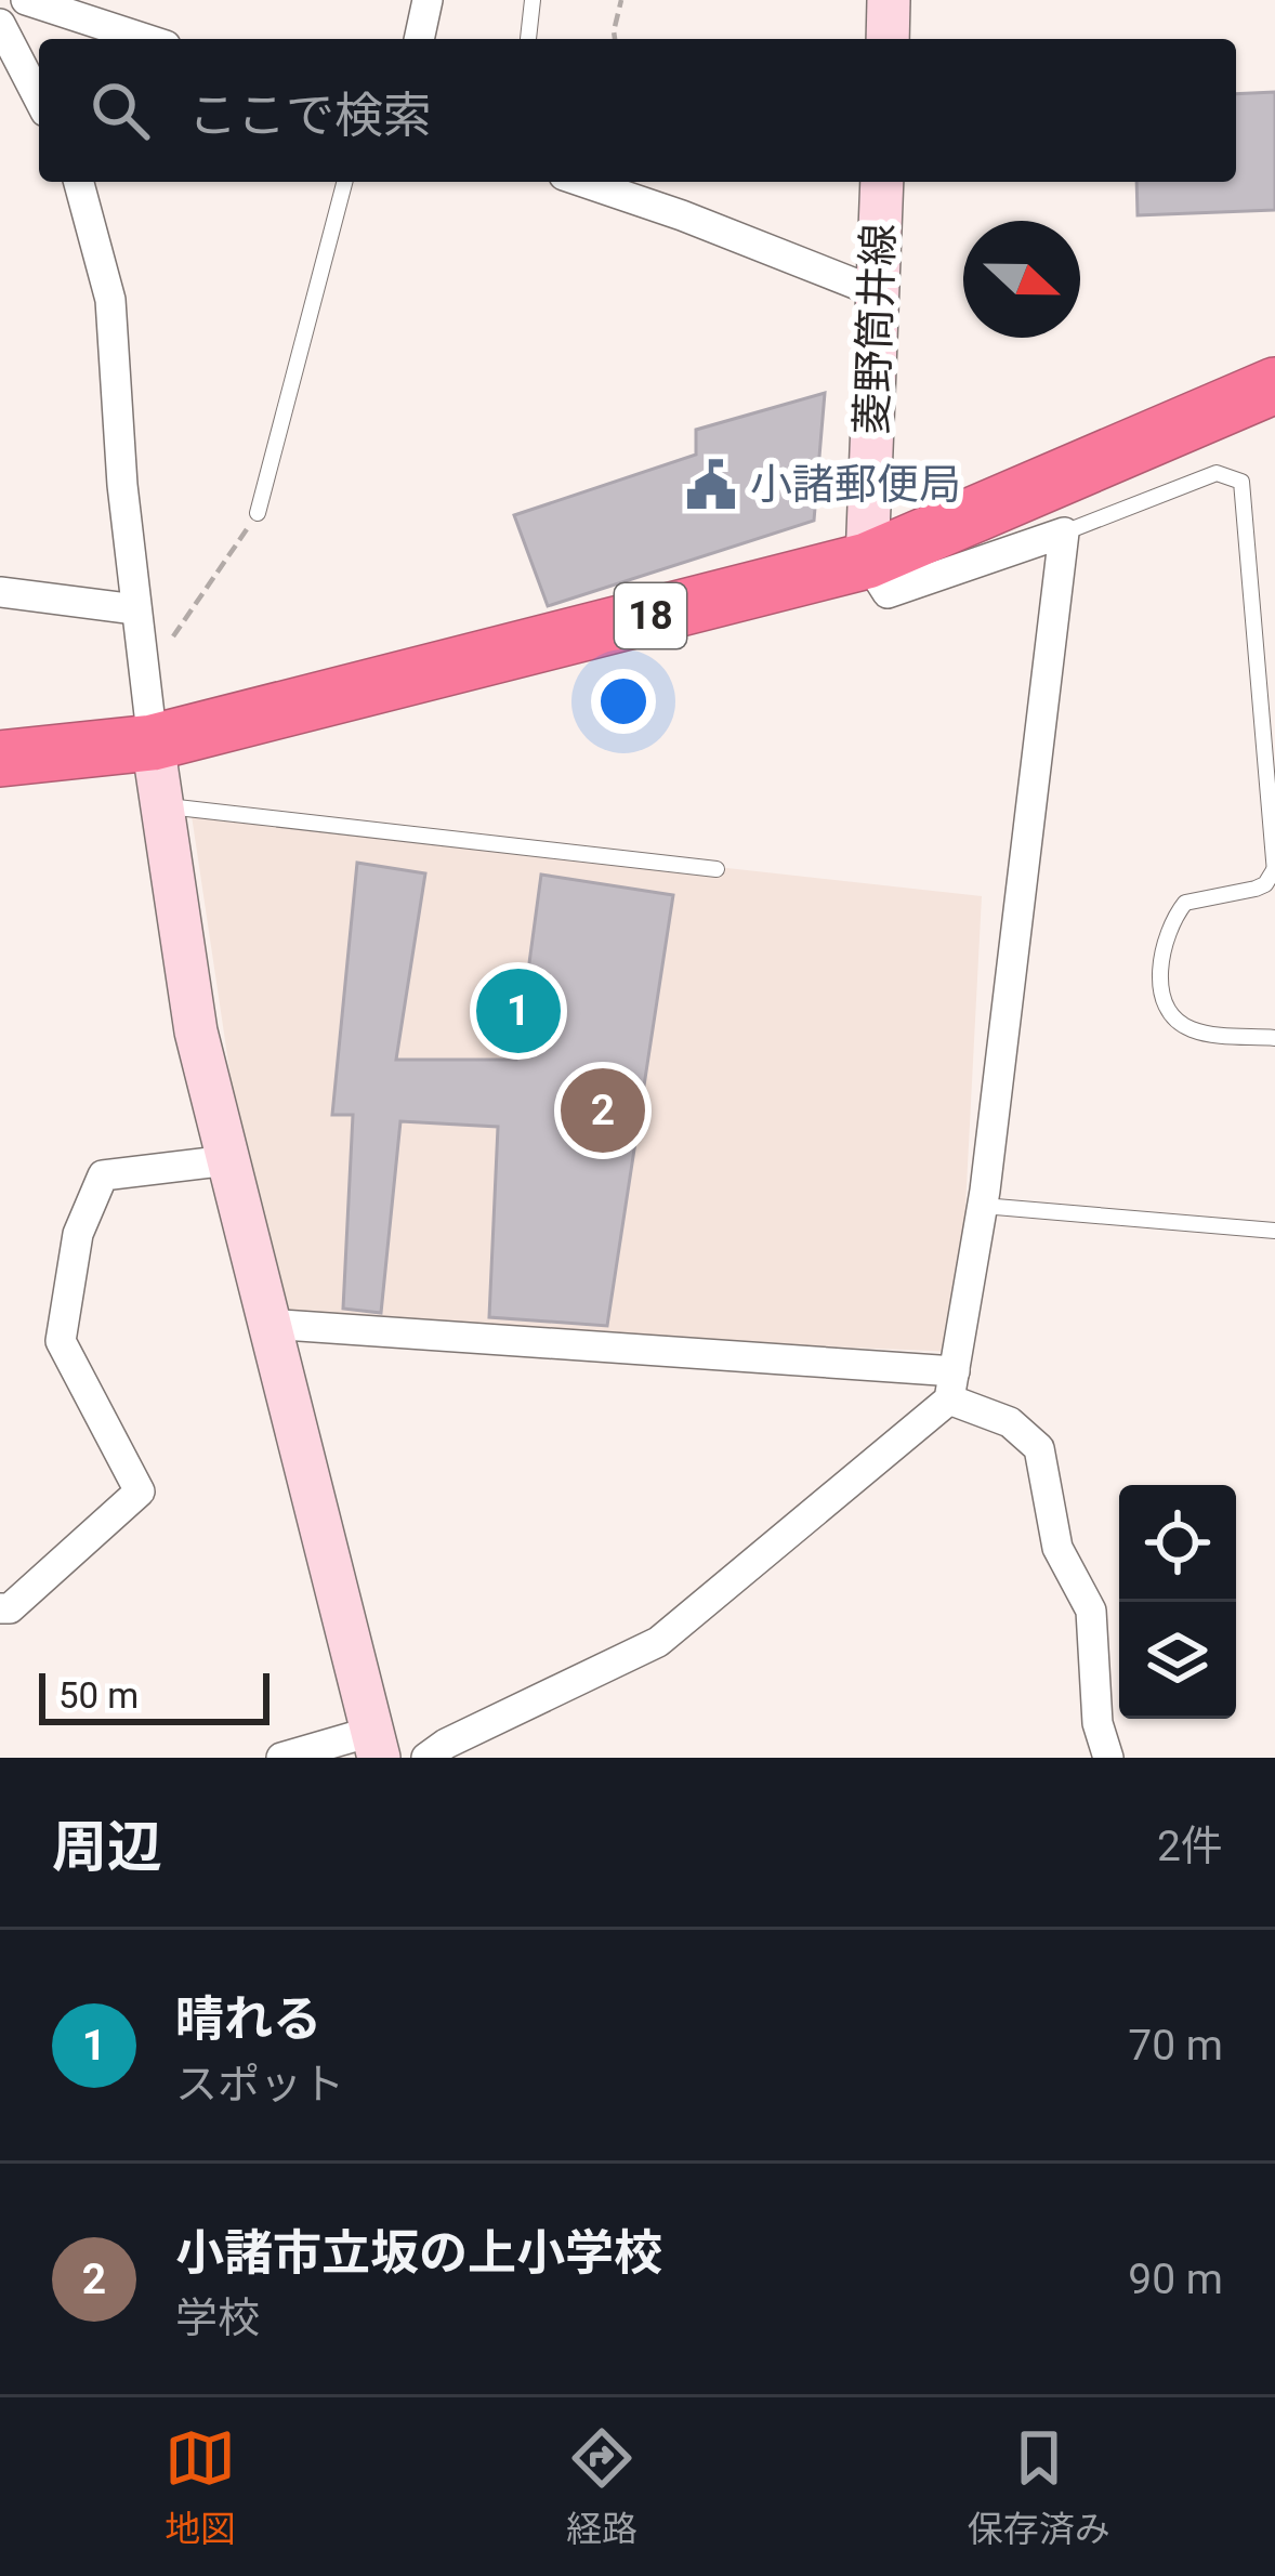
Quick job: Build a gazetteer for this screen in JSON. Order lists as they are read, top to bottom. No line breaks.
{"streets":{"highway":["18"],"street":["菱野筒井線"]},"crossings":[["菱野筒井線","18"]],"places":{"public building":["小諸郵便局"]},"scale_bar":"50 m","north":"right","page":{"search":"ここで検索","pins":["1","2"],"scale":"50 m","heading":["周辺","2件"],"list":[{"mark":"1","name":"晴れる","note":"スポット","value":"70 m"},{"mark":"2","name":"小諸市立坂の上小学校","note":"学校","value":"90 m"}],"nav":["地図","経路","保存済み"]}}
